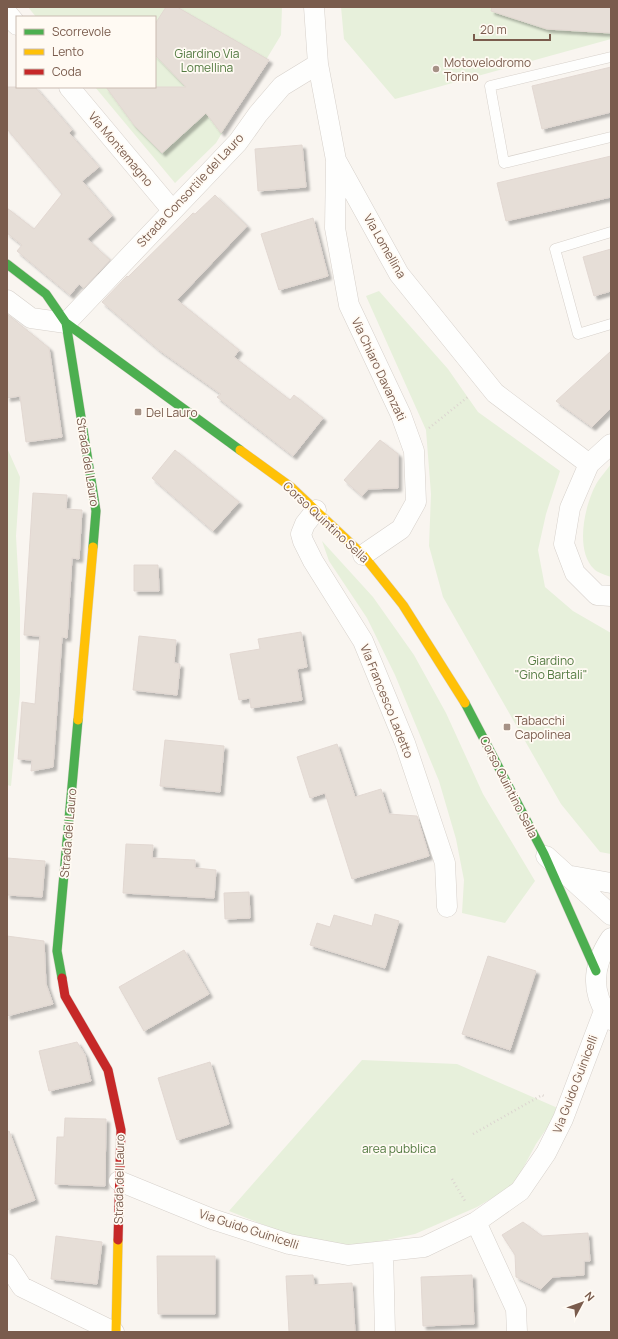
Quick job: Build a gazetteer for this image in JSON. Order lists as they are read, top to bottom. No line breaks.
{"streets":{"street":["Via Montemagno","Strada Consortile del Lauro","Via Lomellina","Via Chiaro Davanzati","Strada del Lauro","Corso Quintino Sella","Via Francesco Ladetto","Via Guido Guinicelli"]},"crossings":[["Via Montemagno","Strada Consortile del Lauro"],["Strada Consortile del Lauro","Via Lomellina"],["Strada Consortile del Lauro","Strada del Lauro"],["Strada Consortile del Lauro","Corso Quintino Sella"],["Via Lomellina","Via Chiaro Davanzati"],["Via Chiaro Davanzati","Corso Quintino Sella"],["Strada del Lauro","Corso Quintino Sella"],["Strada del Lauro","Via Guido Guinicelli"],["Corso Quintino Sella","Via Francesco Ladetto"]],"parks":["Giardino Via Lomellina","Giardino \"Gino Bartali\"","area pubblica"],"places":{"other":["Motovelodromo Torino"],"transit":["Del Lauro","Tabacchi Capolinea"]},"legend":["Scorrevole","Lento","Coda"],"scale_bar":"20 m","north":"top right"}
